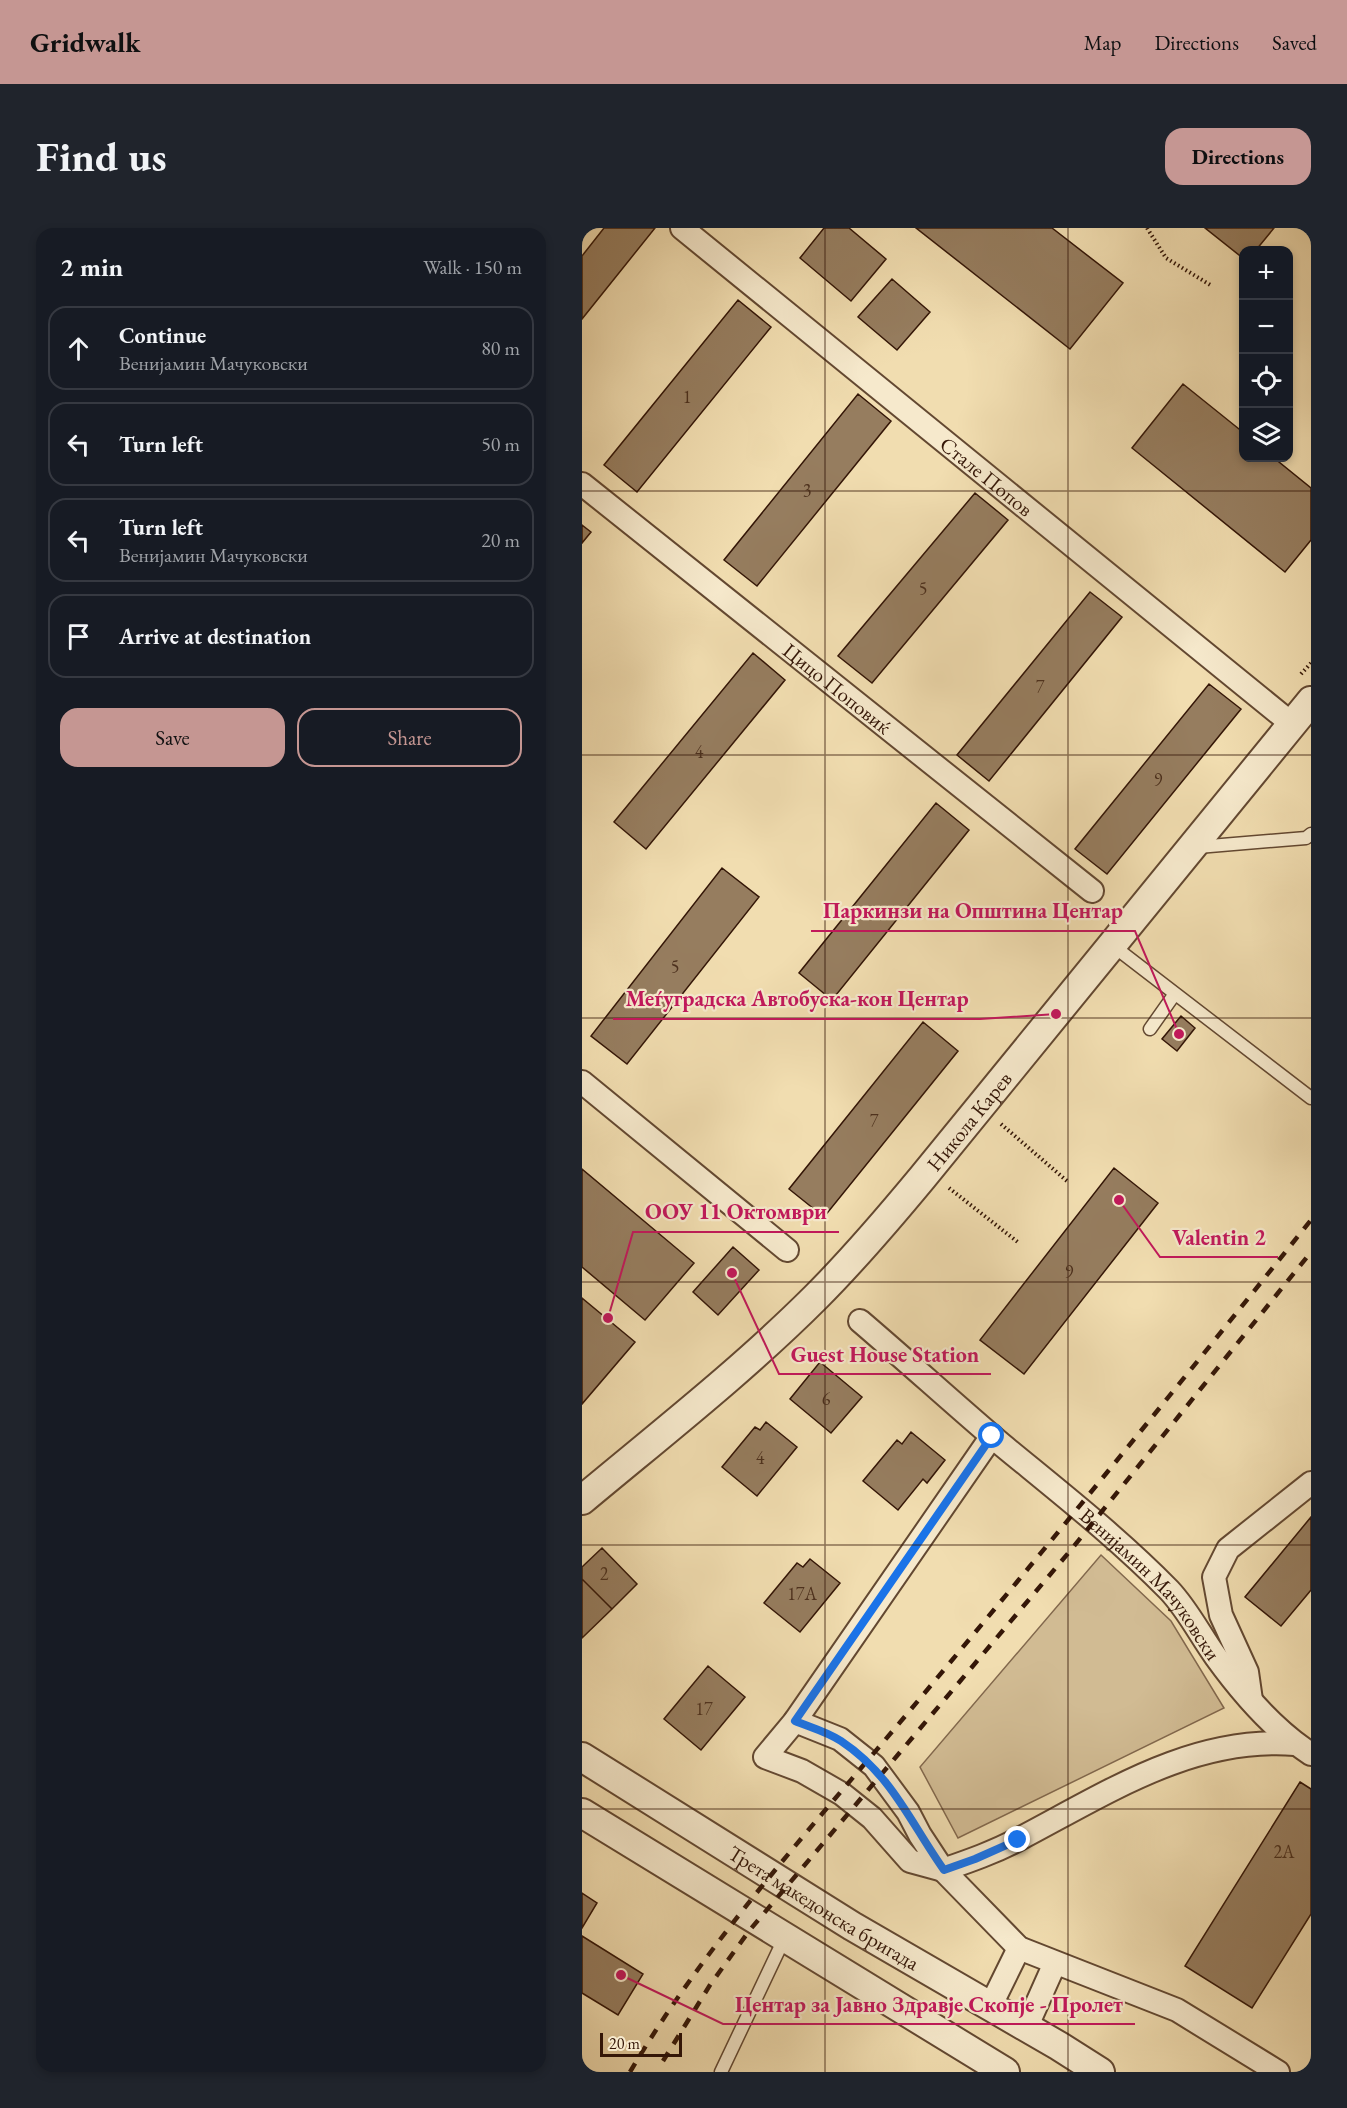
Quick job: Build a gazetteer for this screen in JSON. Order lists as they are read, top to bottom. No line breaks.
{"streets":{"street":["Стале Попов","Цицо Поповиќ","Никола Карев","Венијамин Мачуковски","Трета македонска бригада"]},"crossings":[["Стале Попов","Никола Карев"]],"places":["Меѓуградска Автобуска-кон Центар","Паркинзи на Општина Центар","Valentin 2","Guest House Station","ООУ 11 Октомври","Центар за Јавно Здравје Скопје - Пролет"],"house_numbers":["1","3","5","7","4","9","5","7","9","6","4","2","17А","17","2А"],"scale_bar":"20 m","page":{"header":"Gridwalk","nav":["Map","Directions","Saved"],"buttons":["Directions",["Save","Share"]],"title":"Find us","heading":["2 min","Walk · 150 m"],"map_buttons":["+","−"],"list":[["Continue","Венијамин Мачуковски","80 m"],["Turn left","50 m"],["Turn left","Венијамин Мачуковски","20 m"],"Arrive at destination"],"scale":"20 m"}}
